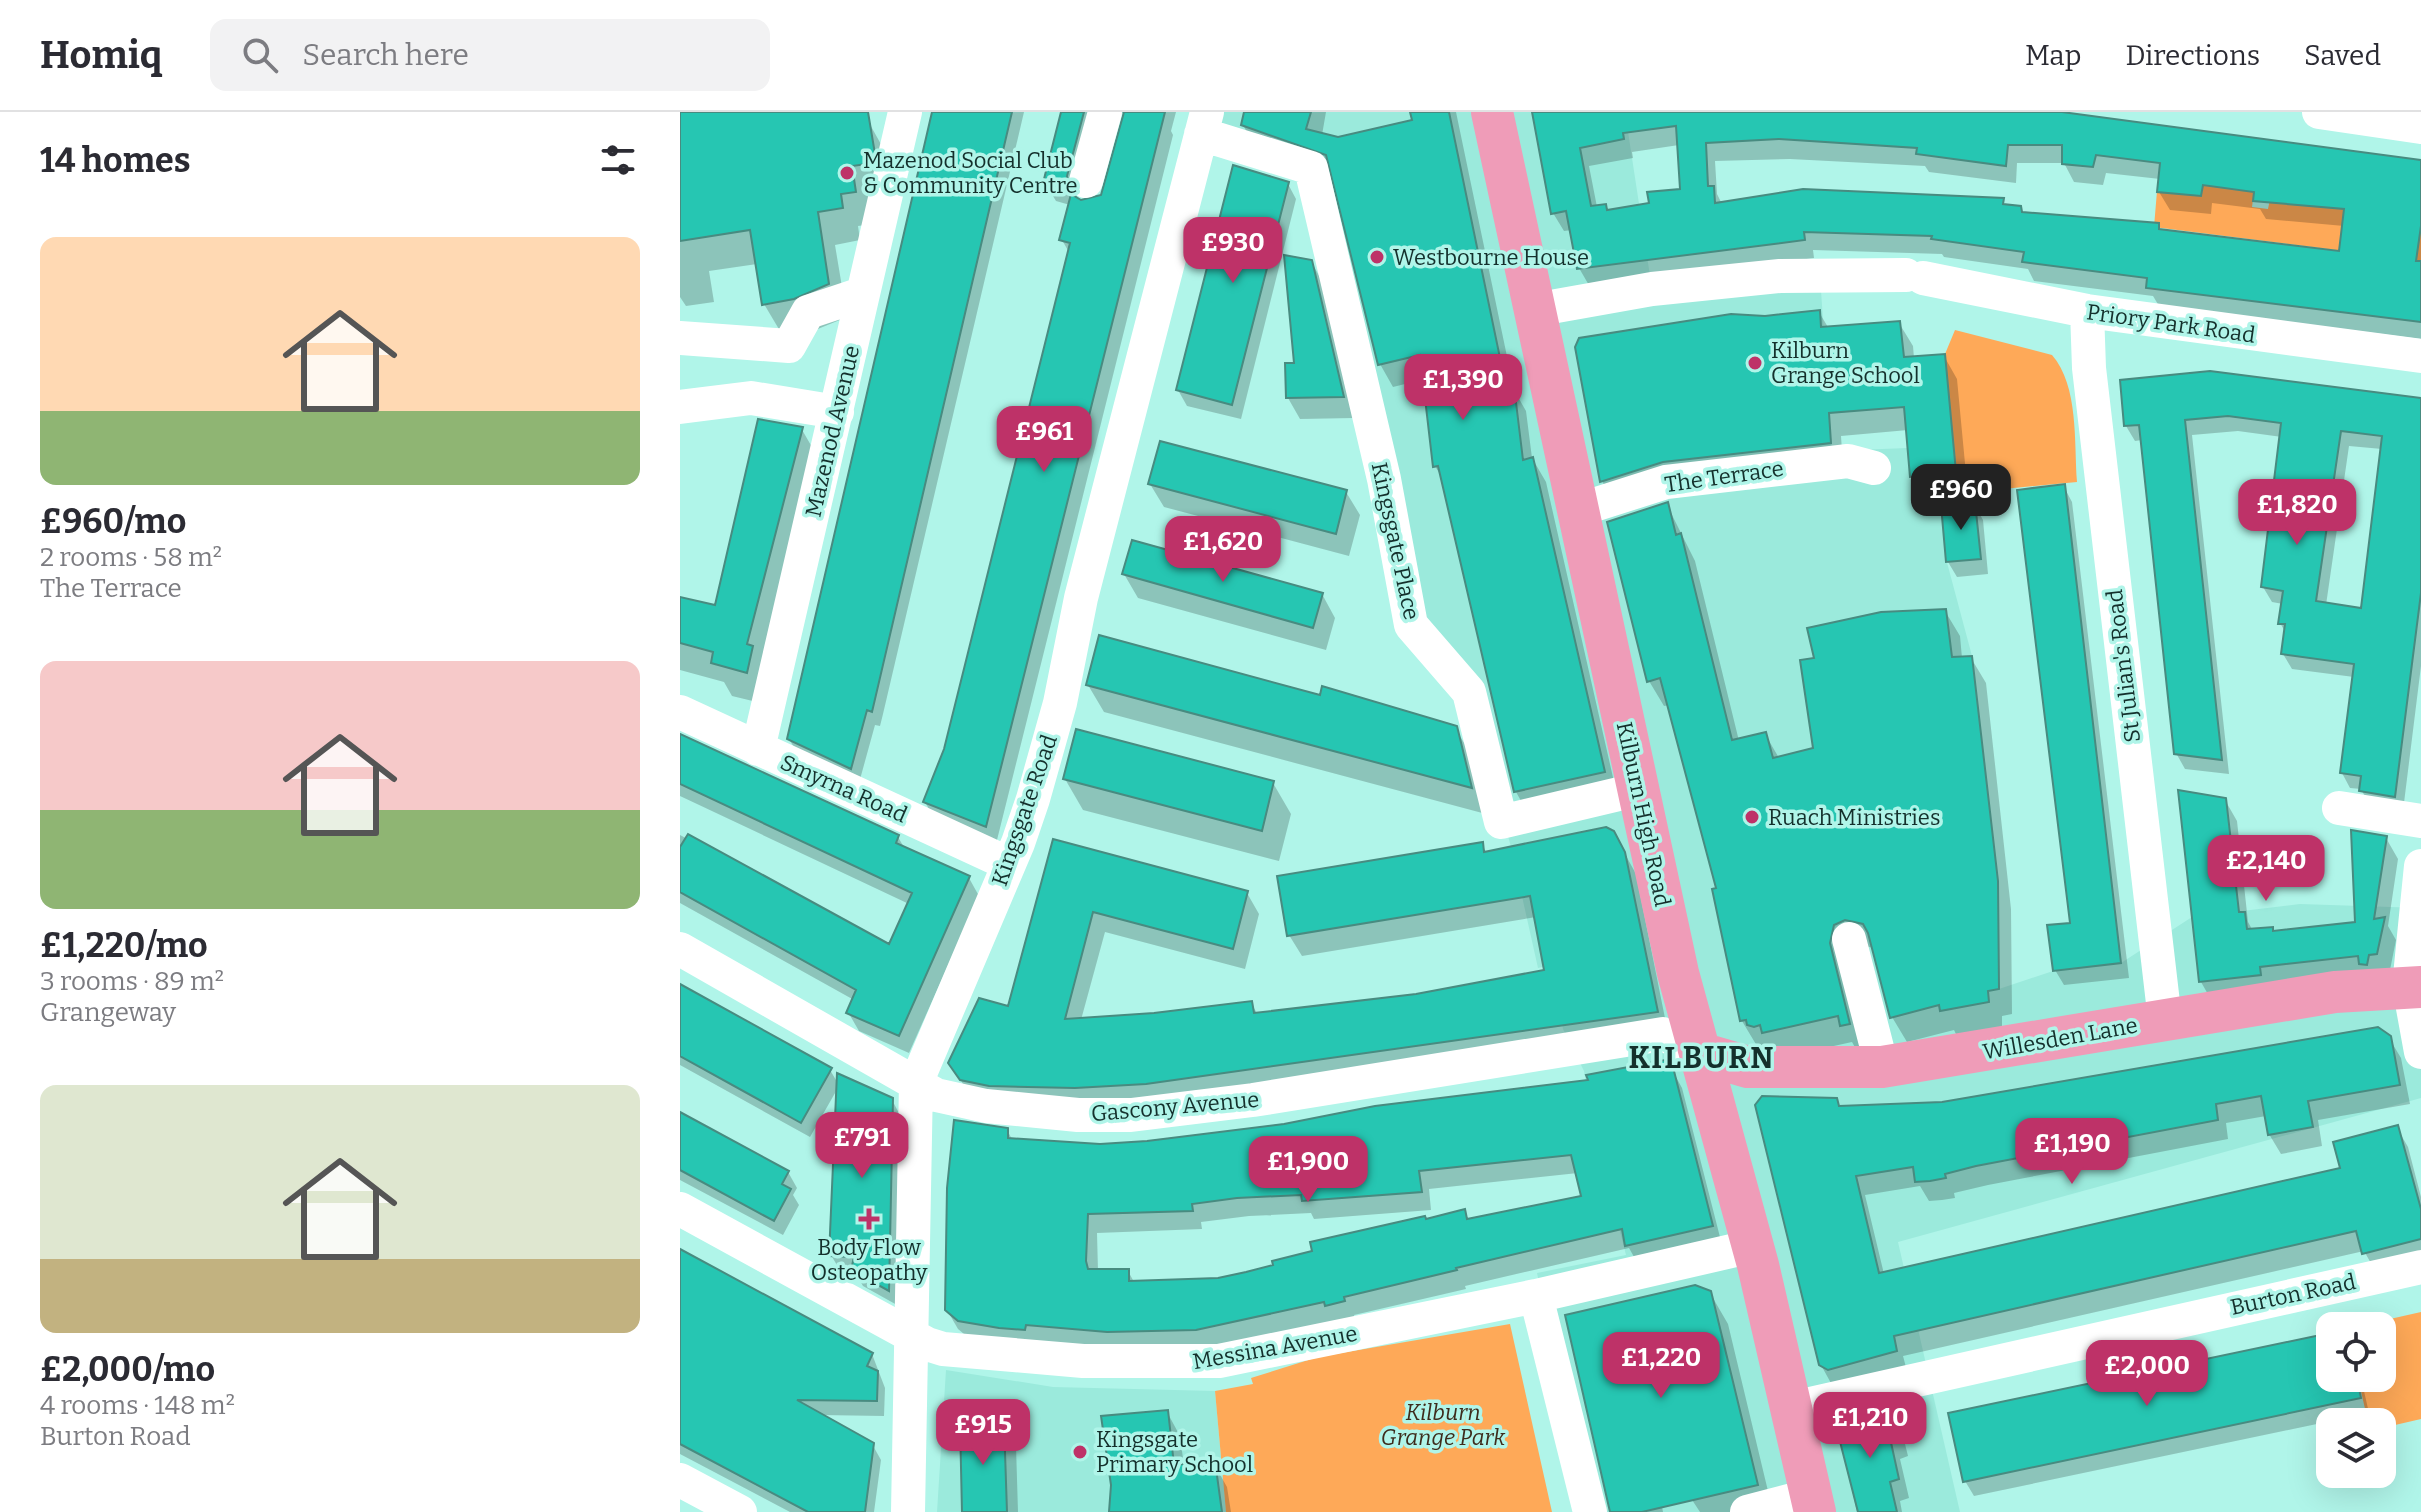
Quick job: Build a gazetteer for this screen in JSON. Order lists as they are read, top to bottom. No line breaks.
{"streets":{"main road":["Kilburn High Road","Willesden Lane"],"street":["Priory Park Road","Mazenod Avenue","The Terrace","Kingsgate Place","St Julian's Road","Smyrna Road","Kingsgate Road","Gascony Avenue","Burton Road","Messina Avenue"]},"crossings":[["Priory Park Road","St Julian's Road"],["Priory Park Road","Kilburn High Road"],["Mazenod Avenue","Smyrna Road"],["The Terrace","Kilburn High Road"],["Kingsgate Place","Kingsgate Road"],["Kingsgate Place","Kilburn High Road"],["St Julian's Road","Willesden Lane"],["Smyrna Road","Kingsgate Road"],["Kingsgate Road","Gascony Avenue"],["Kingsgate Road","Messina Avenue"],["Kilburn High Road","Willesden Lane"],["Kilburn High Road","Gascony Avenue"],["Kilburn High Road","Burton Road"],["Kilburn High Road","Messina Avenue"],["Willesden Lane","Gascony Avenue"]],"districts":["KILBURN"],"parks":["Kilburn Grange Park"],"places":{"other":["Mazenod Social Club & Community Centre","Westbourne House","Kilburn Grange School","Ruach Ministries","Kingsgate Primary School"],"health":["Body Flow Osteopathy"]},"page":{"header":"Homiq","search":"Search here","nav":["Map","Directions","Saved"],"heading":"14 homes","list":[{"name":"£960/mo","note":"2 rooms · 58 m² · The Terrace"},{"name":"£1,220/mo","note":"3 rooms · 89 m² · Grangeway"},{"name":"£2,000/mo","note":"4 rooms · 148 m² · Burton Road"}],"price":["£930","£1,390","£961","£960","£1,820","£1,620","£2,140","£791","£1,190","£1,900","£1,220","£2,000","£1,210","£915"]}}
